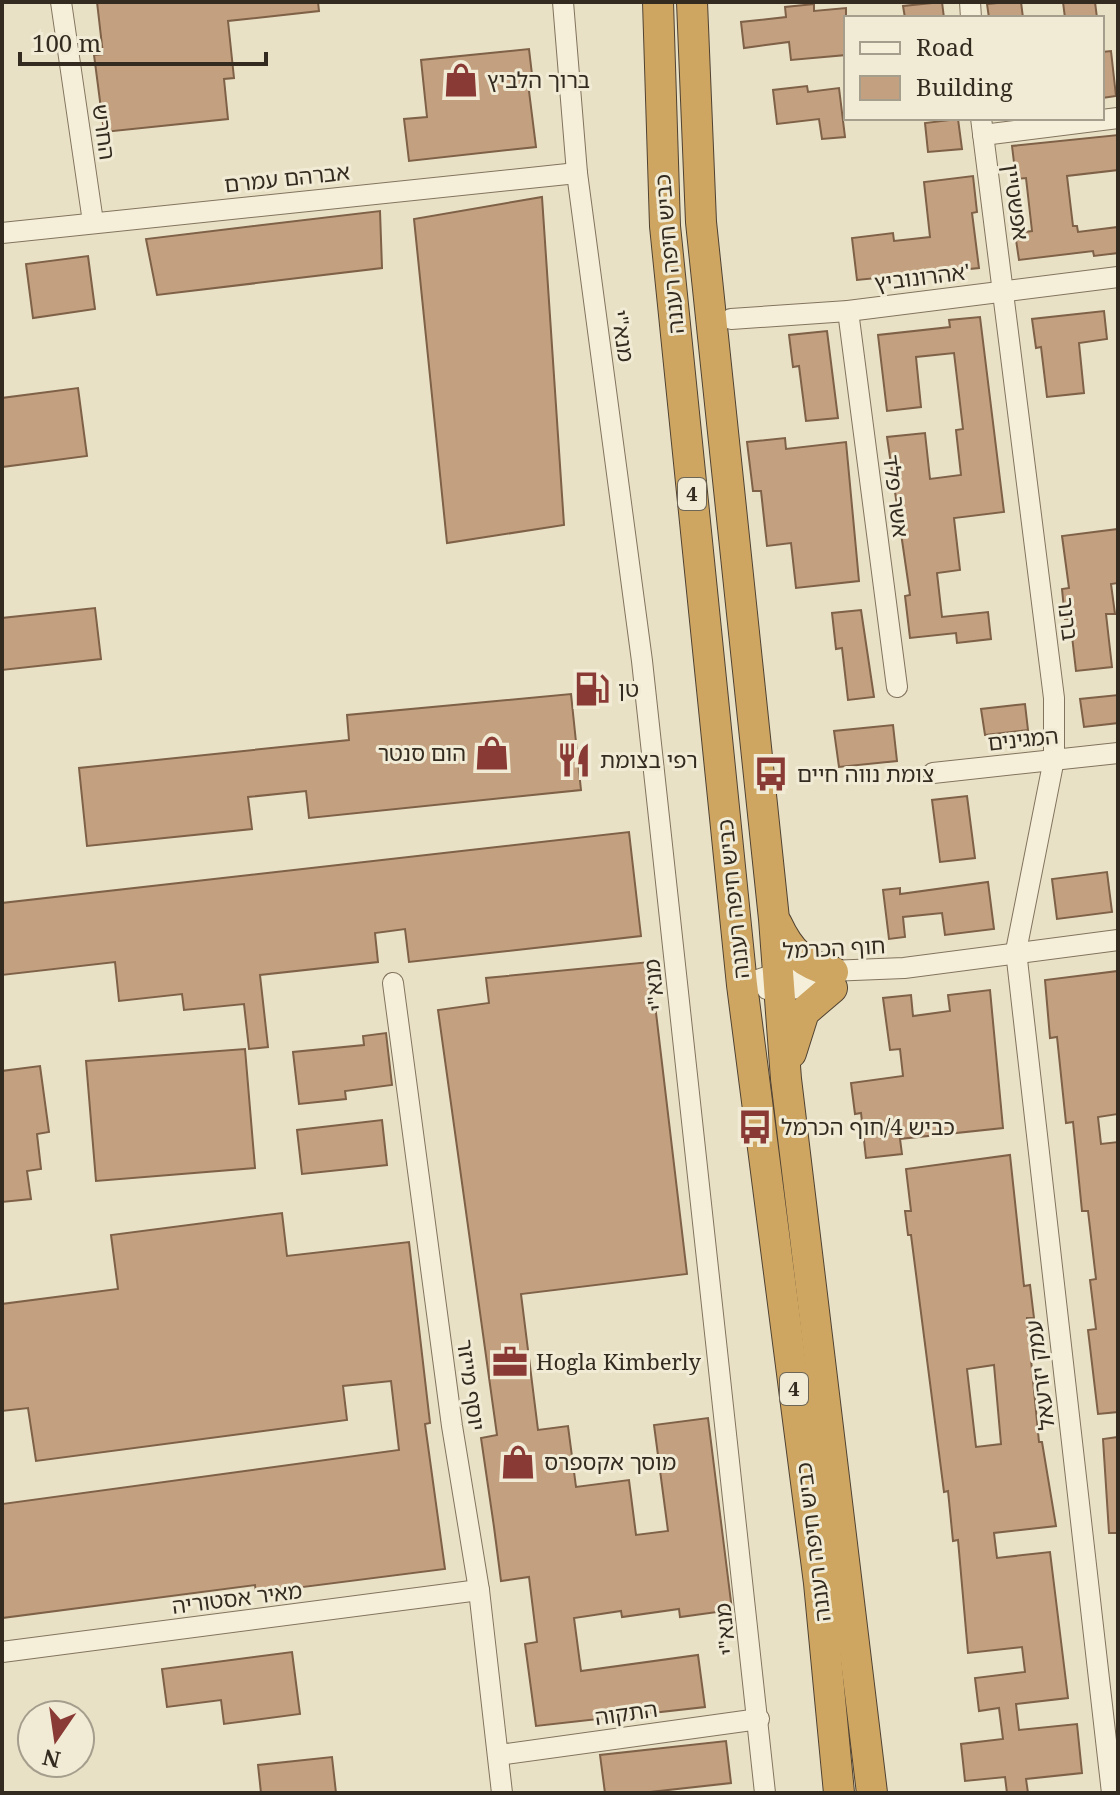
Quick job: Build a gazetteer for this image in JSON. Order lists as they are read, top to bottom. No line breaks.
{"streets":{"highway":["כביש חיפה רעננה","4"],"street":["החרש","אברהם עמרם","אפשטיין","אהרונוביץ'","מנא\"י","אשר פלד","ברנר","המגינים","חוף הכרמל","עמק יזרעאל","יוסף מייזר","מאיר אסטוריה","התקוה"]},"crossings":[["החרש","אברהם עמרם"],["אברהם עמרם","מנא\"י"],["אפשטיין","אהרונוביץ'"],["אפשטיין","ברנר"],["כביש חיפה רעננה","חוף הכרמל"],["אהרונוביץ'","אשר פלד"],["אהרונוביץ'","ברנר"],["מנא\"י","התקוה"],["ברנר","המגינים"],["ברנר","חוף הכרמל"],["ברנר","עמק יזרעאל"],["חוף הכרמל","עמק יזרעאל"],["יוסף מייזר","מאיר אסטוריה"],["יוסף מייזר","התקוה"]],"places":{"shop":["ברוך הלביץ","הום סנטר","מוסך אקספרס"],"fuel station":["טן"],"restaurant":["רפי בצומת"],"bus stop":["צומת נווה חיים","כביש 4/חוף הכרמל"],"office":["Hogla Kimberly"]},"legend":["Road","Building"],"scale_bar":"100 m","north":"bottom"}
